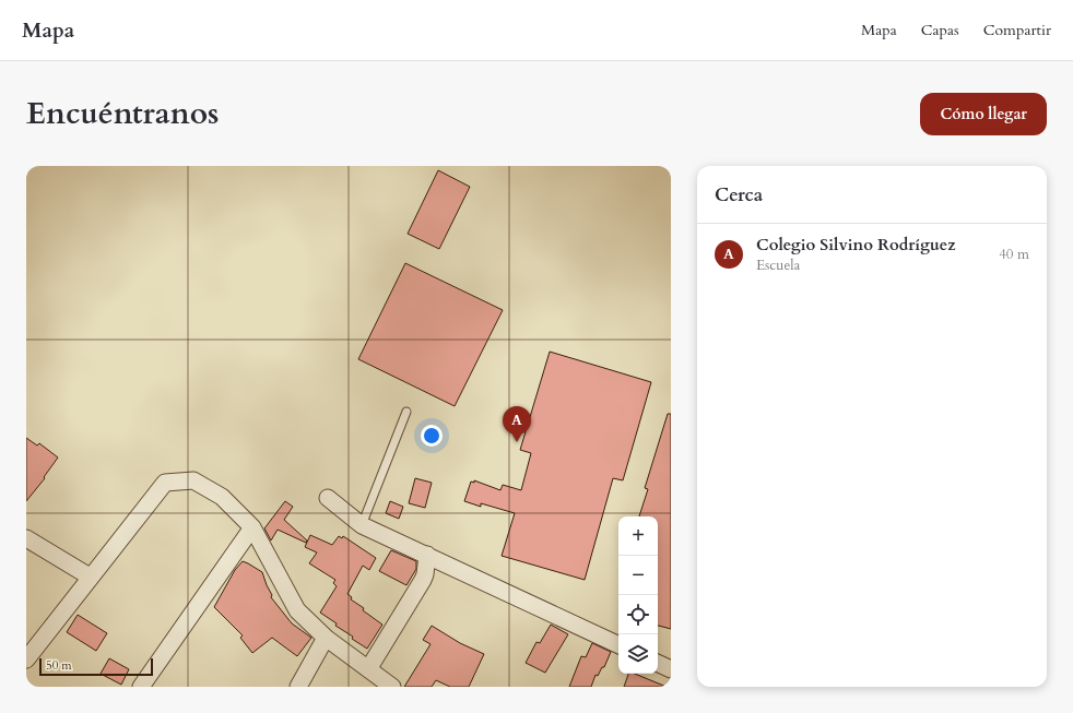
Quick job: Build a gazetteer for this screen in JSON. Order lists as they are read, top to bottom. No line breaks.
{"scale_bar":"50 m","page":{"header":"Mapa","nav":["Mapa","Capas","Compartir"],"title":"Encuéntranos","buttons":"Cómo llegar","heading":"Cerca","list":[{"mark":"A","name":"Colegio Silvino Rodríguez","note":"Escuela","value":"40 m"}],"pins":"A","map_buttons":["+","−"],"scale":"50 m"}}
